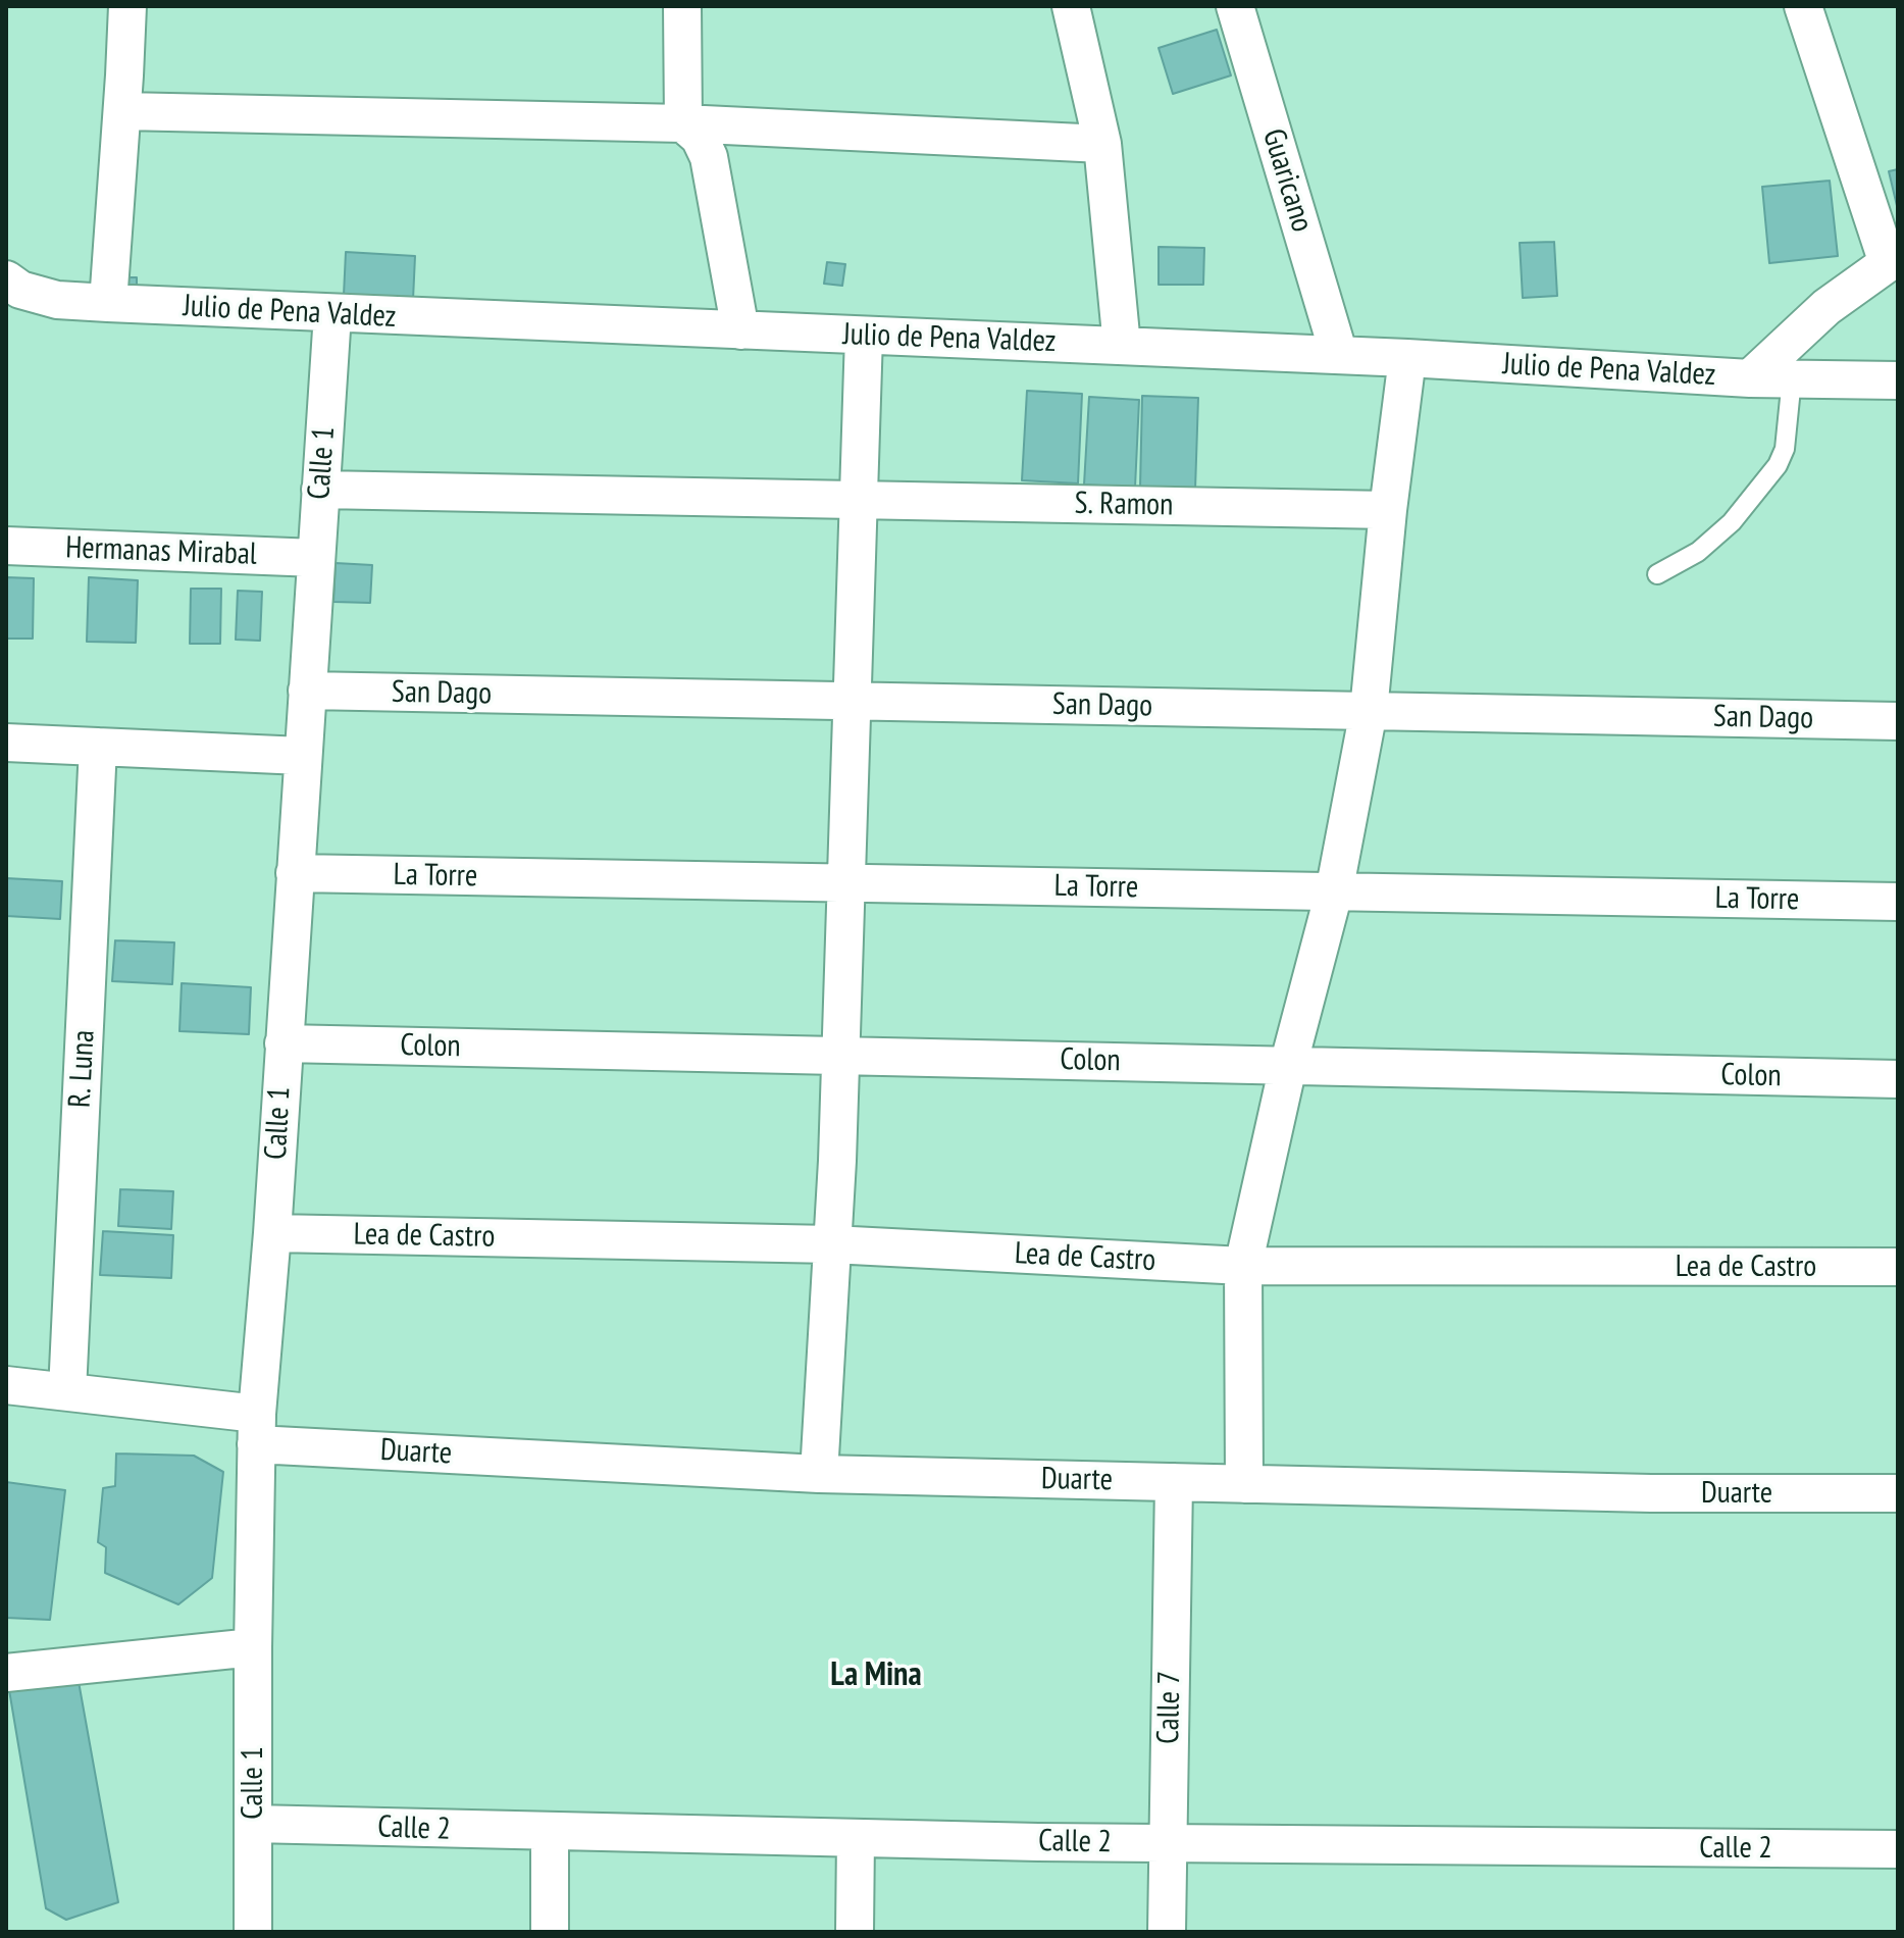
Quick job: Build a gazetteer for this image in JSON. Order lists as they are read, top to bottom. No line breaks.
{"streets":{"street":["Guaricano","Julio de Pena Valdez","Calle 1","S. Ramon","Hermanas Mirabal","San Dago","La Torre","Colon","R. Luna","Lea de Castro","Duarte","Calle 7","Calle 2"]},"crossings":[["Guaricano","Julio de Pena Valdez"],["Julio de Pena Valdez","Calle 1"],["Calle 1","S. Ramon"],["Calle 1","Hermanas Mirabal"],["Calle 1","San Dago"],["Calle 1","La Torre"],["Calle 1","Colon"],["Calle 1","Lea de Castro"],["Calle 1","Duarte"],["Calle 1","Calle 2"],["R. Luna","Duarte"],["Duarte","Calle 7"],["Calle 7","Calle 2"]],"districts":["La Mina"]}
